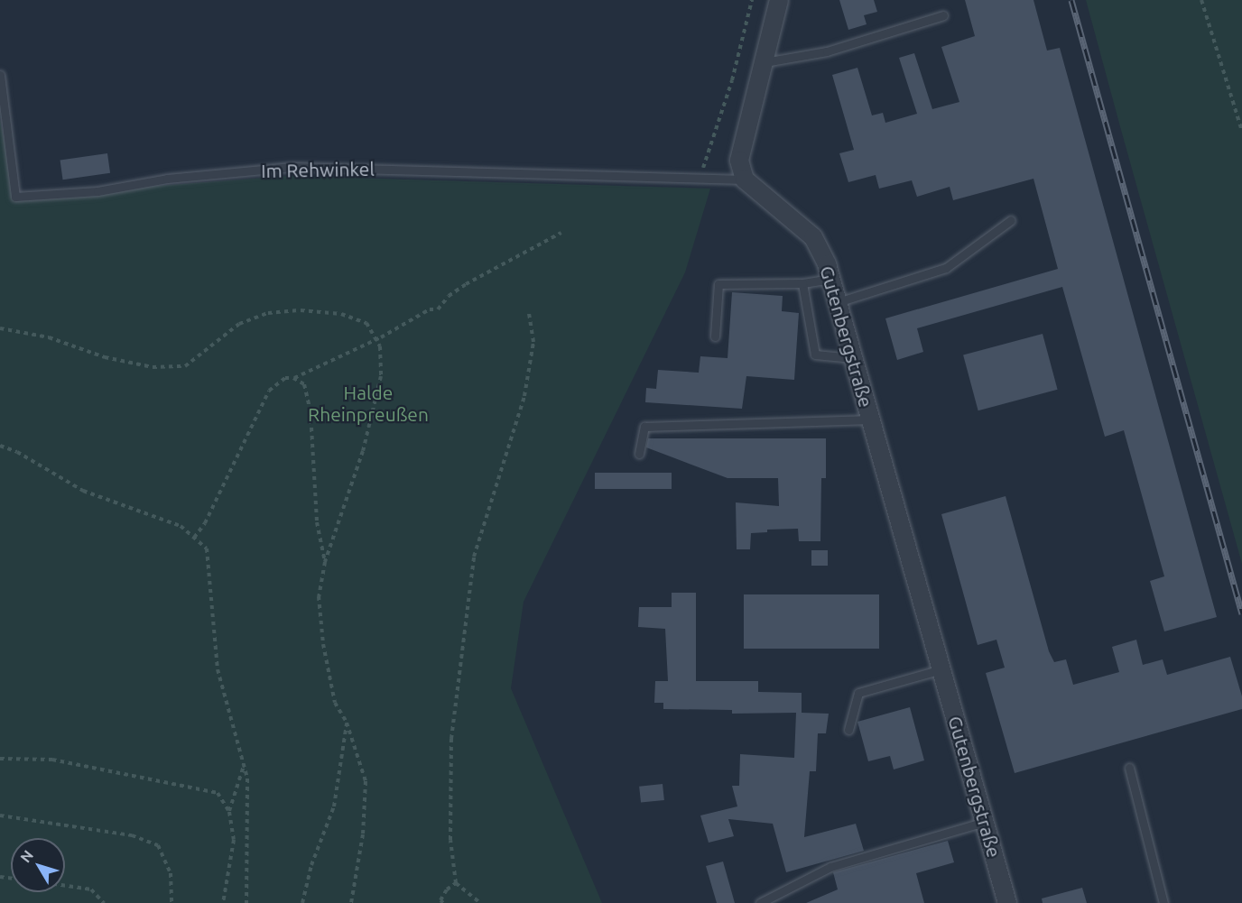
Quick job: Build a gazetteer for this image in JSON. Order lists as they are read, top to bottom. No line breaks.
{"streets":{"street":["Gutenbergstraße"],"lane":["Im Rehwinkel"]},"crossings":[["Im Rehwinkel","Gutenbergstraße"]],"parks":["Halde Rheinpreußen"],"north":"top left"}
